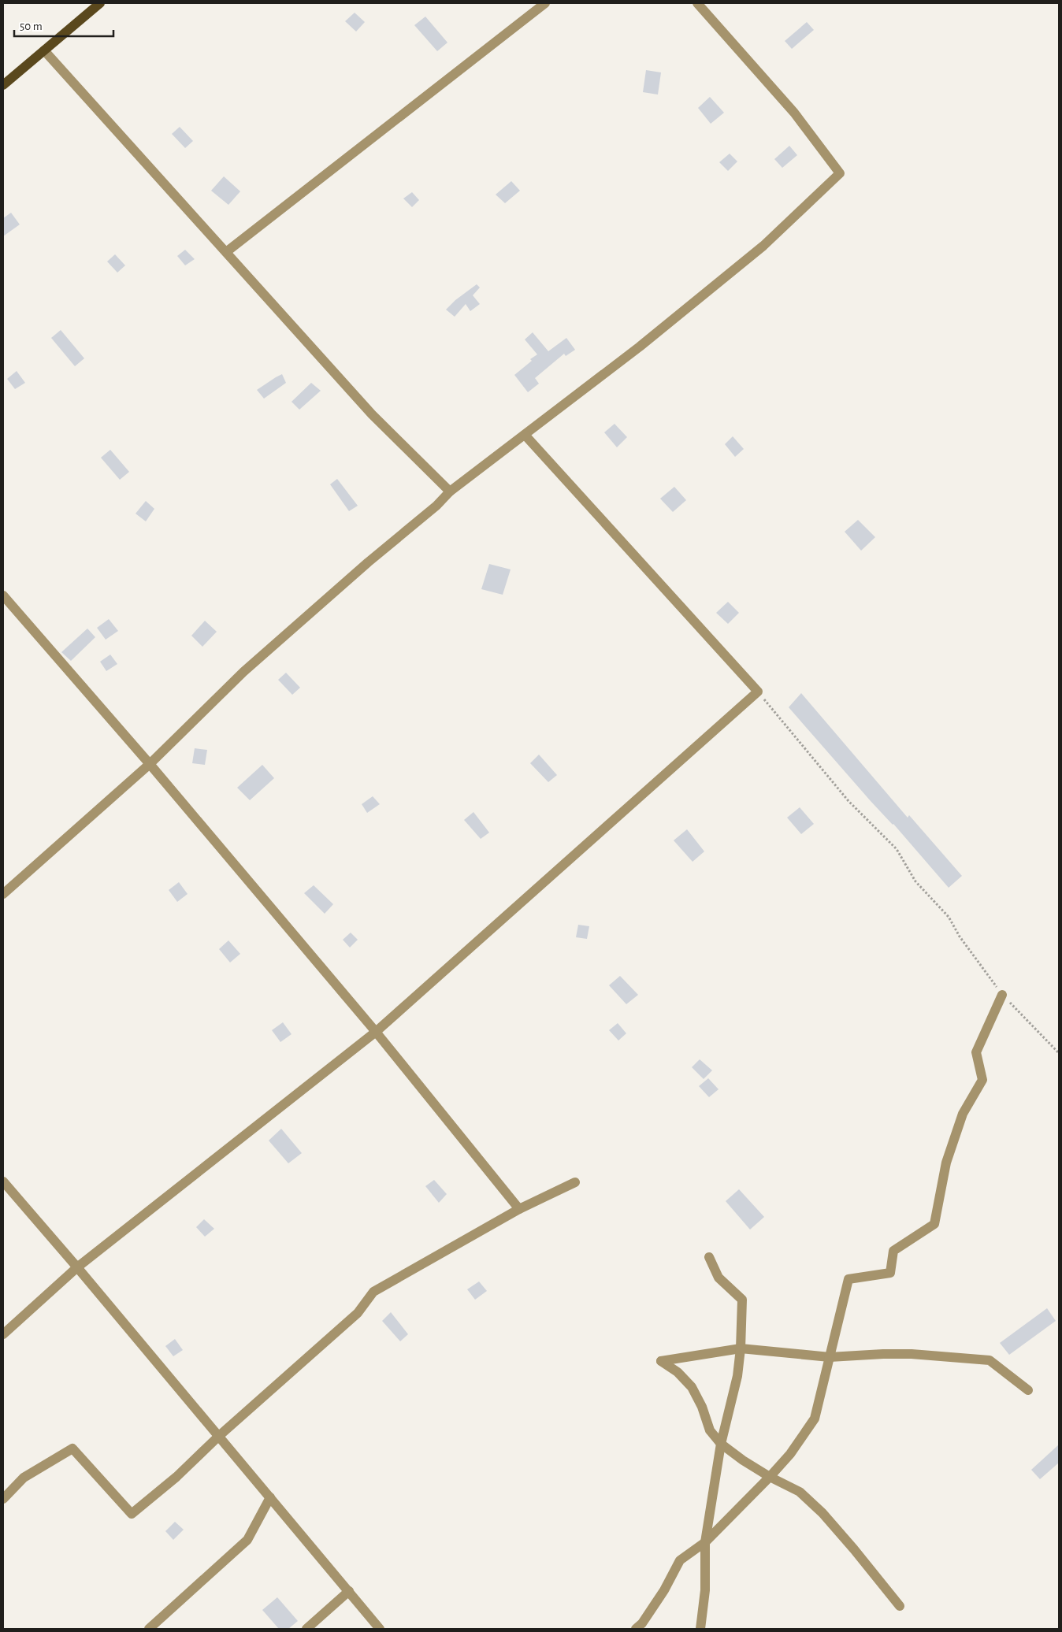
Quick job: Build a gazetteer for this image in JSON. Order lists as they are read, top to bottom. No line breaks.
{"scale_bar":"50 m"}
